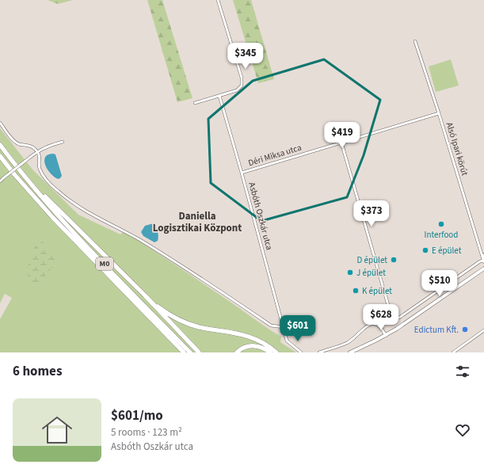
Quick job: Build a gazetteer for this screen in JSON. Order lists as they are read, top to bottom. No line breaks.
{"streets":{"highway":["M0"],"street":["Alsó Ipari körút","Déri Miksa utca","Asbóth Oszkár utca"]},"crossings":[["Alsó Ipari körút","Déri Miksa utca"],["Déri Miksa utca","Asbóth Oszkár utca"]],"districts":["Daniella Logisztikai Központ"],"places":["Interfood","E épület","D épület","J épület","K épület","Edictum Kft."],"page":{"price":["$345","$419","$373","$510","$628","$601"],"heading":"6 homes","list":[{"name":"$601/mo","note":"5 rooms · 123 m² · Asbóth Oszkár utca"}]}}
